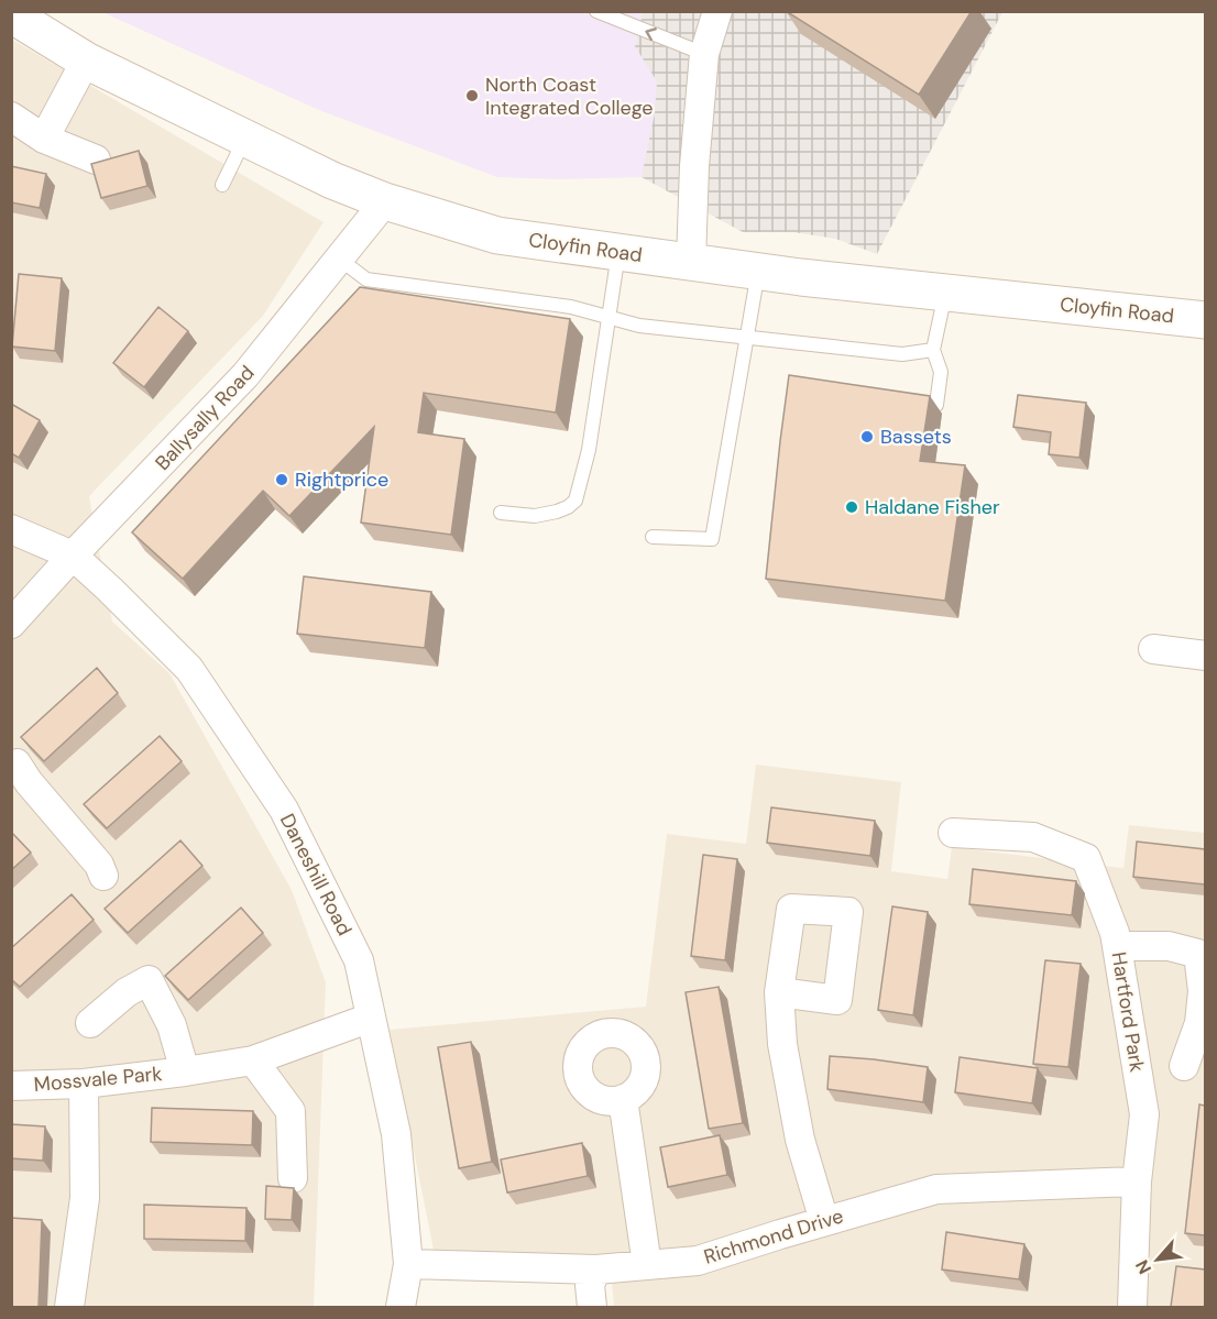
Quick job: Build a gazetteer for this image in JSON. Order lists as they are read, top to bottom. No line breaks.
{"streets":{"main road":["Cloyfin Road"],"street":["Ballysally Road","Daneshill Road","Hartford Park","Mossvale Park","Richmond Drive"]},"crossings":[["Cloyfin Road","Ballysally Road"],["Ballysally Road","Daneshill Road"],["Daneshill Road","Mossvale Park"],["Daneshill Road","Richmond Drive"],["Hartford Park","Richmond Drive"]],"places":["North Coast Integrated College","Bassets","Rightprice","Haldane Fisher"],"north":"bottom left"}
